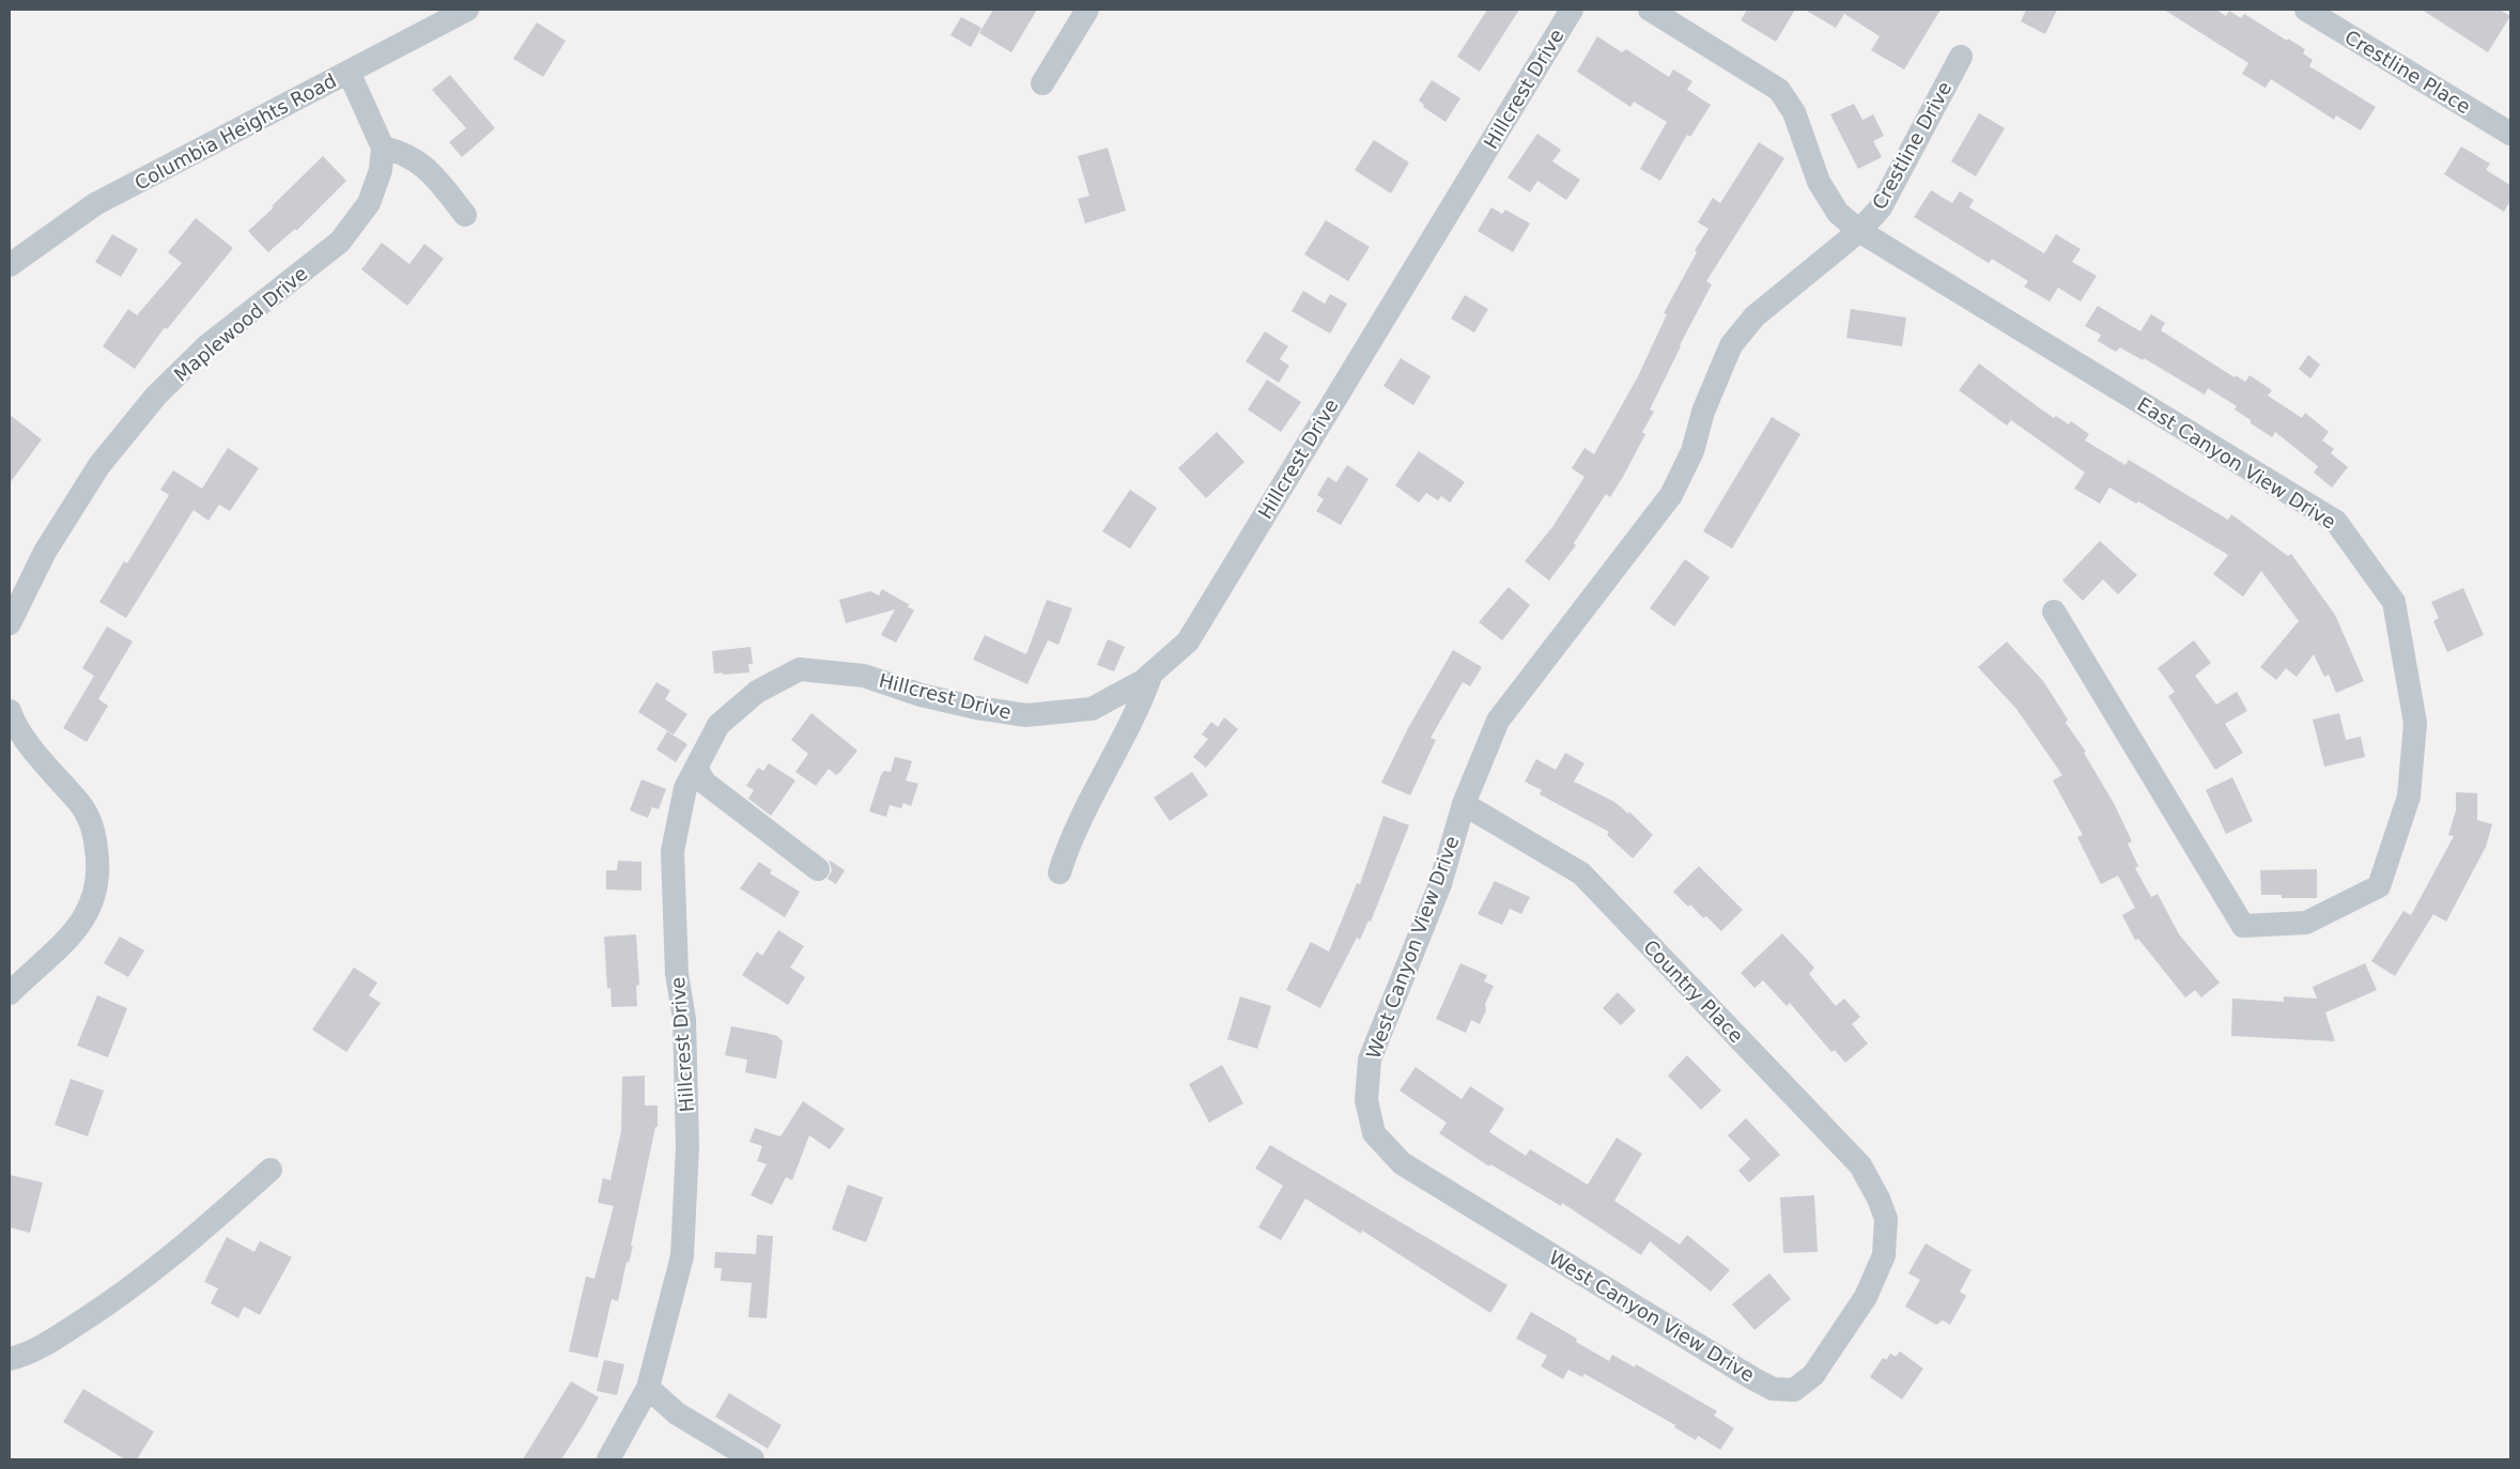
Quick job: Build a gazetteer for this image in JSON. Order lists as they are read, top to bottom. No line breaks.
{"streets":{"street":["Crestline Place","Hillcrest Drive","Columbia Heights Road","Crestline Drive","Maplewood Drive","East Canyon View Drive","West Canyon View Drive","Country Place"]},"crossings":[["Crestline Drive","East Canyon View Drive"],["Crestline Drive","West Canyon View Drive"],["East Canyon View Drive","West Canyon View Drive"],["West Canyon View Drive","Country Place"]]}
